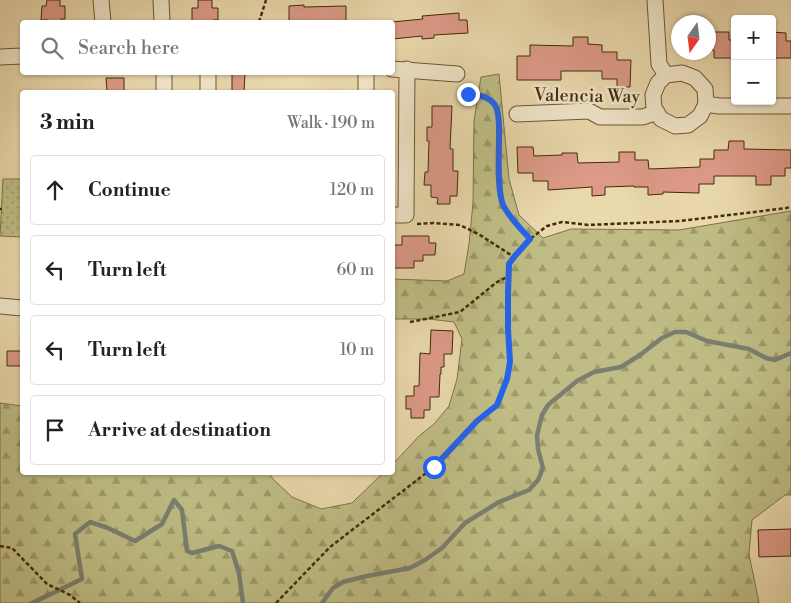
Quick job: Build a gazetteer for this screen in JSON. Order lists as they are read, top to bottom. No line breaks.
{"streets":{"street":["Valencia Way"]},"north":"bottom","page":{"map_buttons":["+","−"],"search":"Search here","heading":["3 min","Walk · 190 m"],"list":[["Continue","120 m"],["Turn left","60 m"],["Turn left","10 m"],"Arrive at destination"]}}
